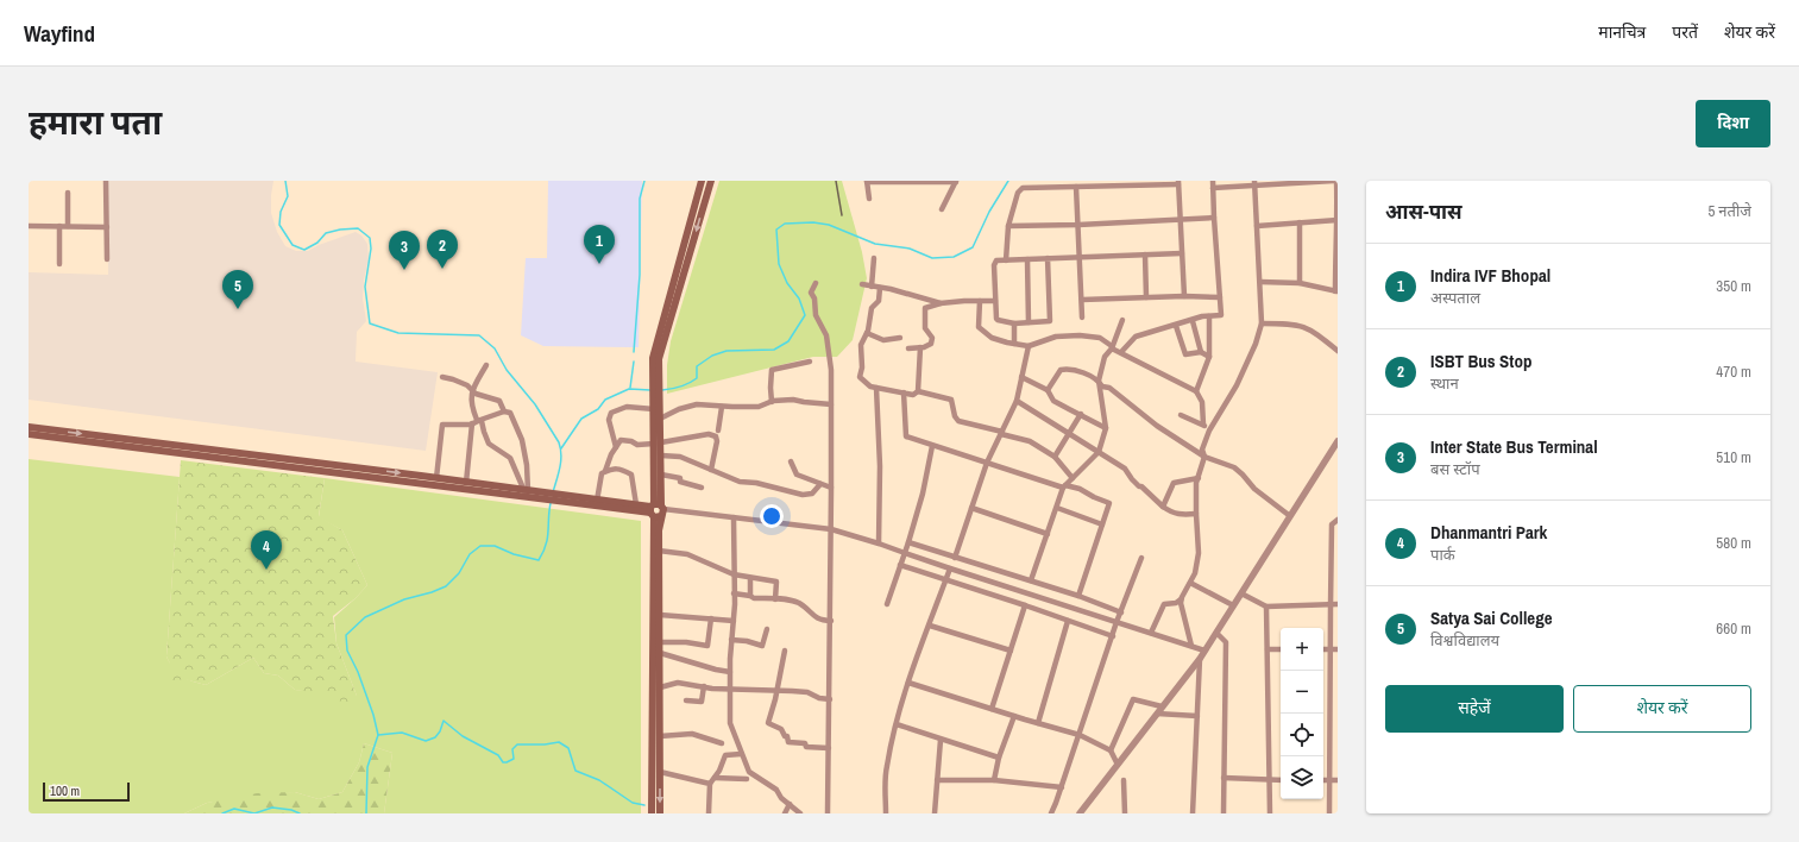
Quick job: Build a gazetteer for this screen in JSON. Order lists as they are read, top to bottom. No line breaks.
{"scale_bar":"100 m","page":{"header":"Wayfind","nav":["मानचित्र","परतें","शेयर करें"],"title":"हमारा पता","buttons":["दिशा",["सहेजें","शेयर करें"]],"heading":["आस-पास","5 नतीजे"],"pins":["1","2","3","5","4"],"list":[{"mark":"1","name":"Indira IVF Bhopal","note":"अस्पताल","value":"350 m"},{"mark":"2","name":"ISBT Bus Stop","note":"स्थान","value":"470 m"},{"mark":"3","name":"Inter State Bus Terminal","note":"बस स्टॉप","value":"510 m"},{"mark":"4","name":"Dhanmantri Park","note":"पार्क","value":"580 m"},{"mark":"5","name":"Satya Sai College","note":"विश्वविद्यालय","value":"660 m"}],"map_buttons":["+","−"],"scale":"100 m"}}
